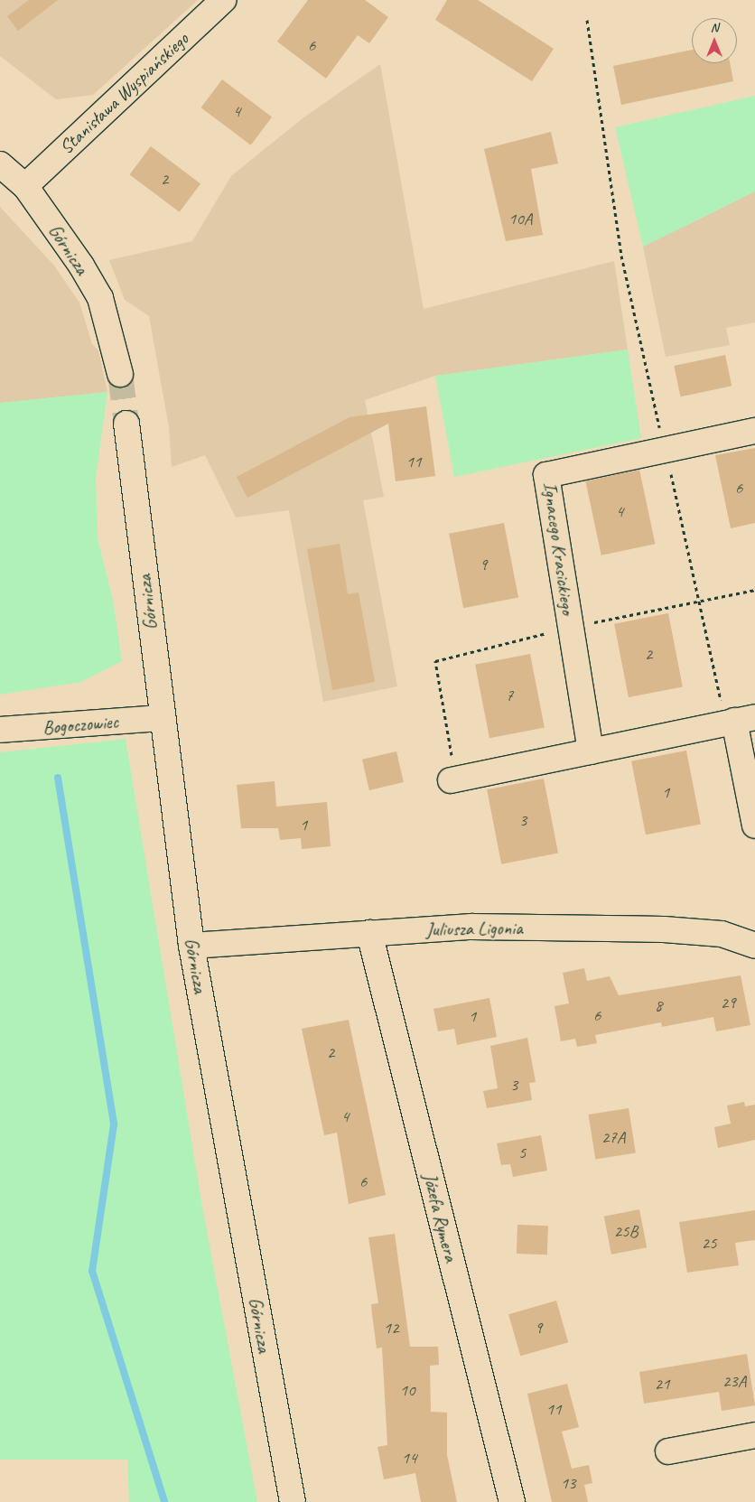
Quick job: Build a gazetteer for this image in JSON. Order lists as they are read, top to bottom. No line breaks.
{"streets":{"street":["Stanisława Wyspiańskiego","Górnicza","Ignacego Krasickiego","Bogoczowiec","Juliusza Ligonia","Józefa Rymera"]},"crossings":[["Stanisława Wyspiańskiego","Górnicza"],["Górnicza","Bogoczowiec"],["Górnicza","Juliusza Ligonia"],["Juliusza Ligonia","Józefa Rymera"]],"house_numbers":["6","4","2","10A","11","6","4","9","2","7","1","3","1","29","8","6","1","2","3","4","27A","5","6","25B","25","12","9","23A","21","10","11","14","13"],"north":"top"}
